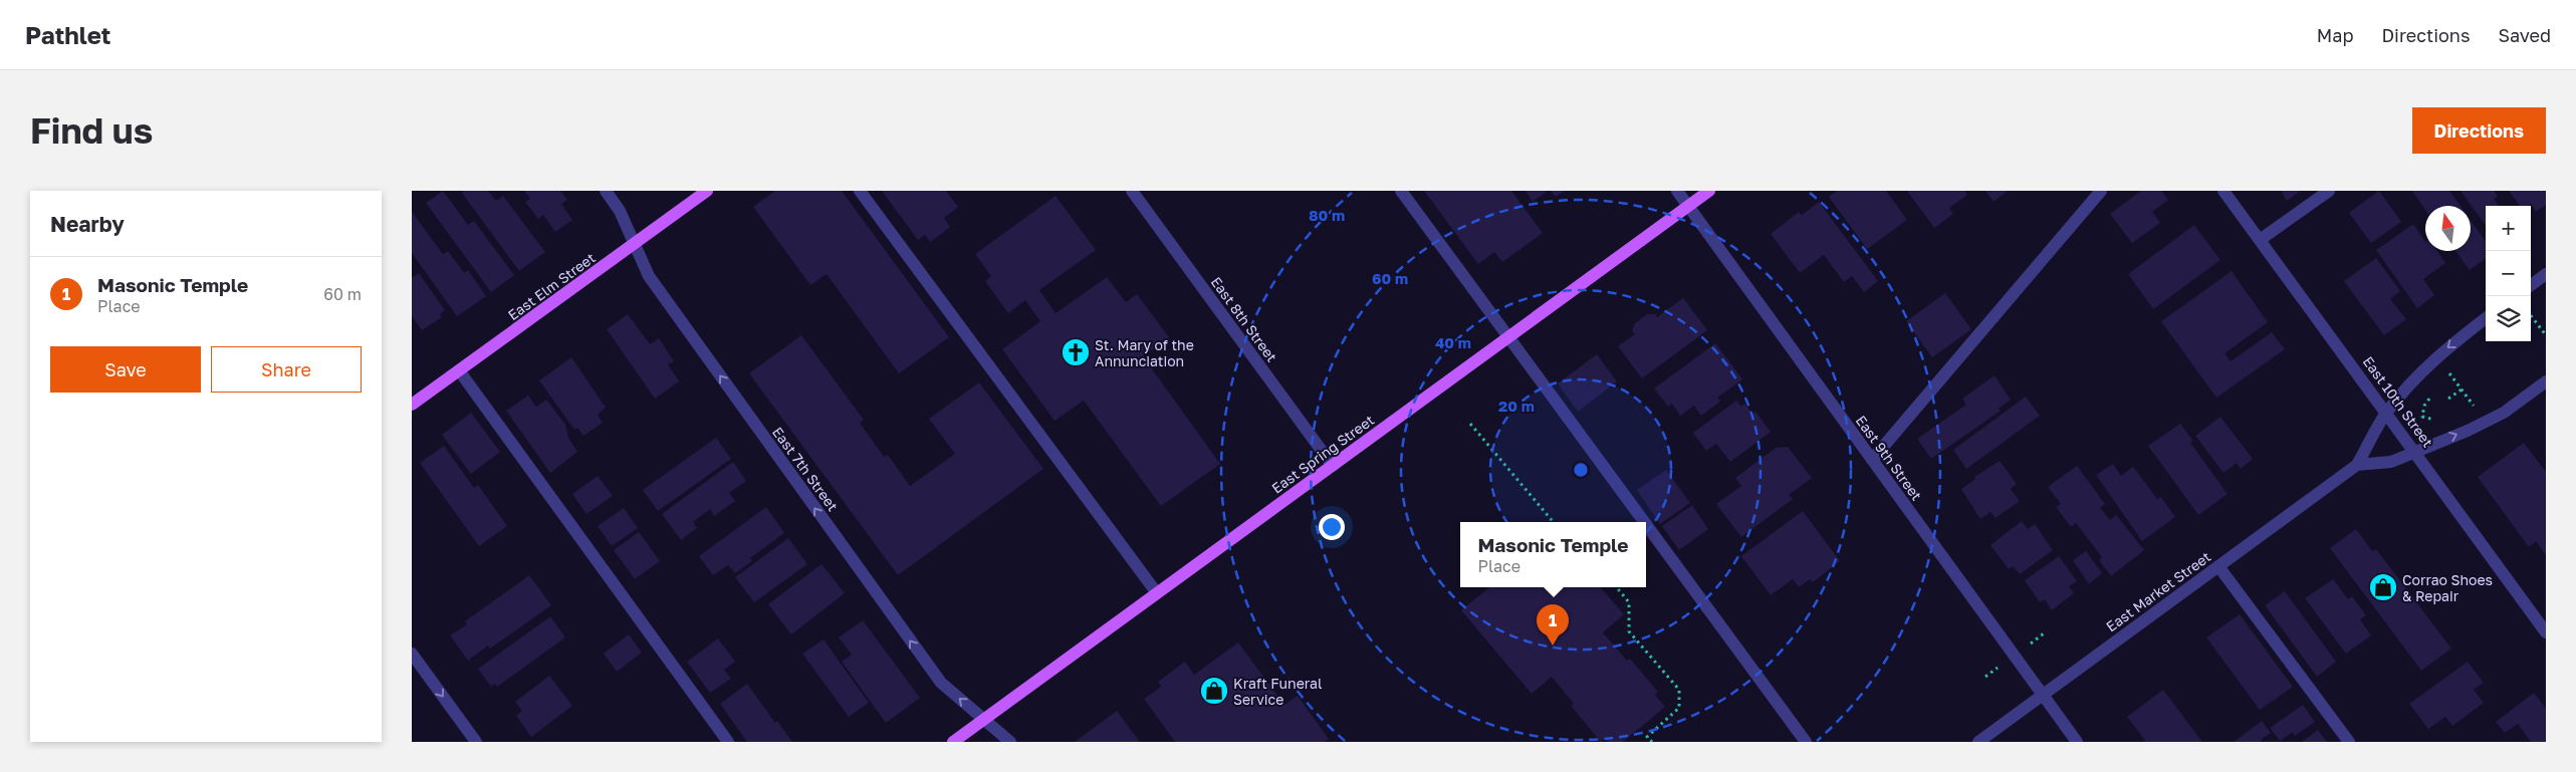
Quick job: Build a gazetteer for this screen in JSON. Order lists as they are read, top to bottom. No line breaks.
{"streets":{"main road":["East Elm Street","East Spring Street"],"street":["East 8th Street","East 10th Street","East 9th Street","East 7th Street","East Market Street"]},"crossings":[["East Elm Street","East 7th Street"],["East 8th Street","East Spring Street"],["East 10th Street","East Market Street"],["East Spring Street","East 9th Street"],["East Spring Street","East 7th Street"],["East 9th Street","East Market Street"]],"one_way":["East 7th Street"],"places":{"church":["St. Mary of the Annunciation"],"shop":["Corrao Shoes & Repair","Kraft Funeral Service"]},"north":"top","page":{"header":"Pathlet","nav":["Map","Directions","Saved"],"buttons":["Directions",["Save","Share"]],"title":"Find us","heading":"Nearby","map_buttons":["+","−"],"list":[{"mark":"1","name":"Masonic Temple","note":"Place","value":"60 m"}],"popup":["Masonic Temple","Place"],"pins":"1"},"rings":["80 m","60 m","40 m","20 m"]}
